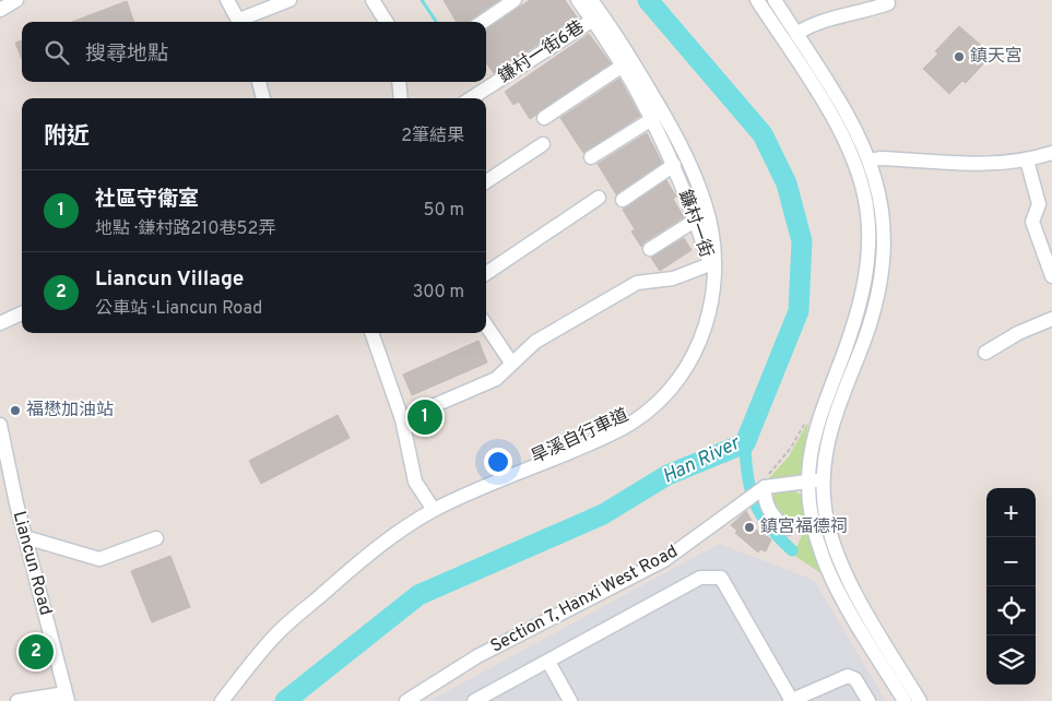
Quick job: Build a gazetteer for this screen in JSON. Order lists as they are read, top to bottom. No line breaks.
{"streets":{"street":["鎌村一街6巷","鐮村一街","Liancun Road","Section 7, Hanxi West Road"]},"crossings":[["鎌村一街6巷","鐮村一街"]],"water":["Han River"],"places":["鎮天宮","福懋加油站","鎮宮福德祠"],"page":{"search":"搜尋地點","heading":["附近","2筆結果"],"list":[{"mark":"1","name":"社區守衛室","note":"地點 · 鎌村路210巷52弄","value":"50 m"},{"mark":"2","name":"Liancun Village","note":"公車站 · Liancun Road","value":"300 m"}],"pins":["1","2"],"map_buttons":["+","−"]}}
